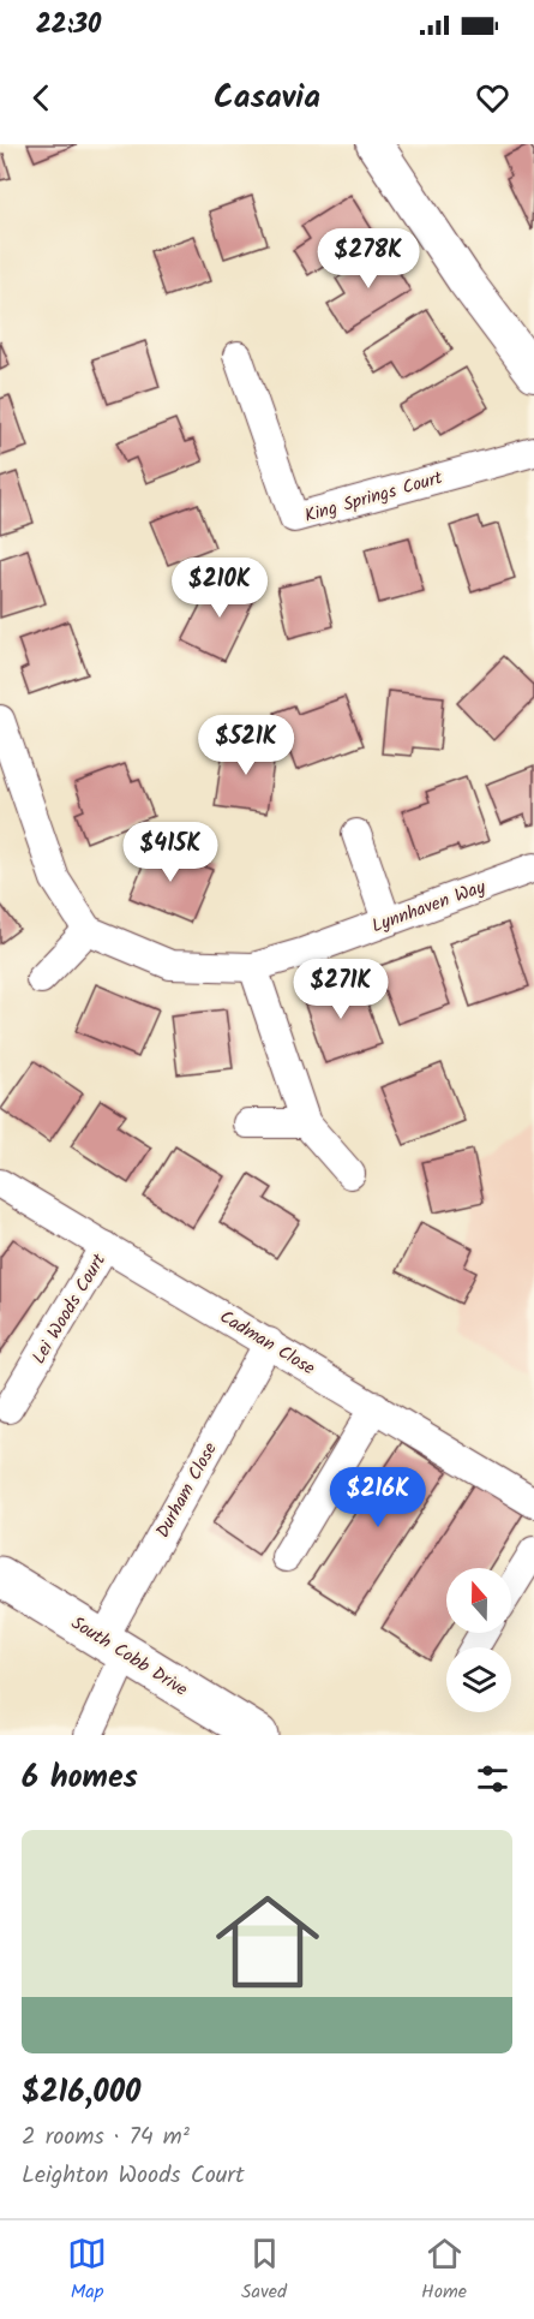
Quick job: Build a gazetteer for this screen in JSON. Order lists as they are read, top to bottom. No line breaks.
{"streets":{"main road":["South Cobb Drive"],"street":["King Springs Court","Lynnhaven Way","Lei Woods Court","Cadman Close","Durham Close"]},"crossings":[["Lei Woods Court","Cadman Close"],["Cadman Close","Durham Close"],["Durham Close","South Cobb Drive"]],"north":"top","page":{"status":"22:30","header":"Casavia","price":["$278K","$210K","$521K","$415K","$271K","$216K"],"heading":"6 homes","list":[{"name":"$216,000","note":"2 rooms · 74 m² · Leighton Woods Court"}],"tabs":["Map","Saved","Home"]}}
